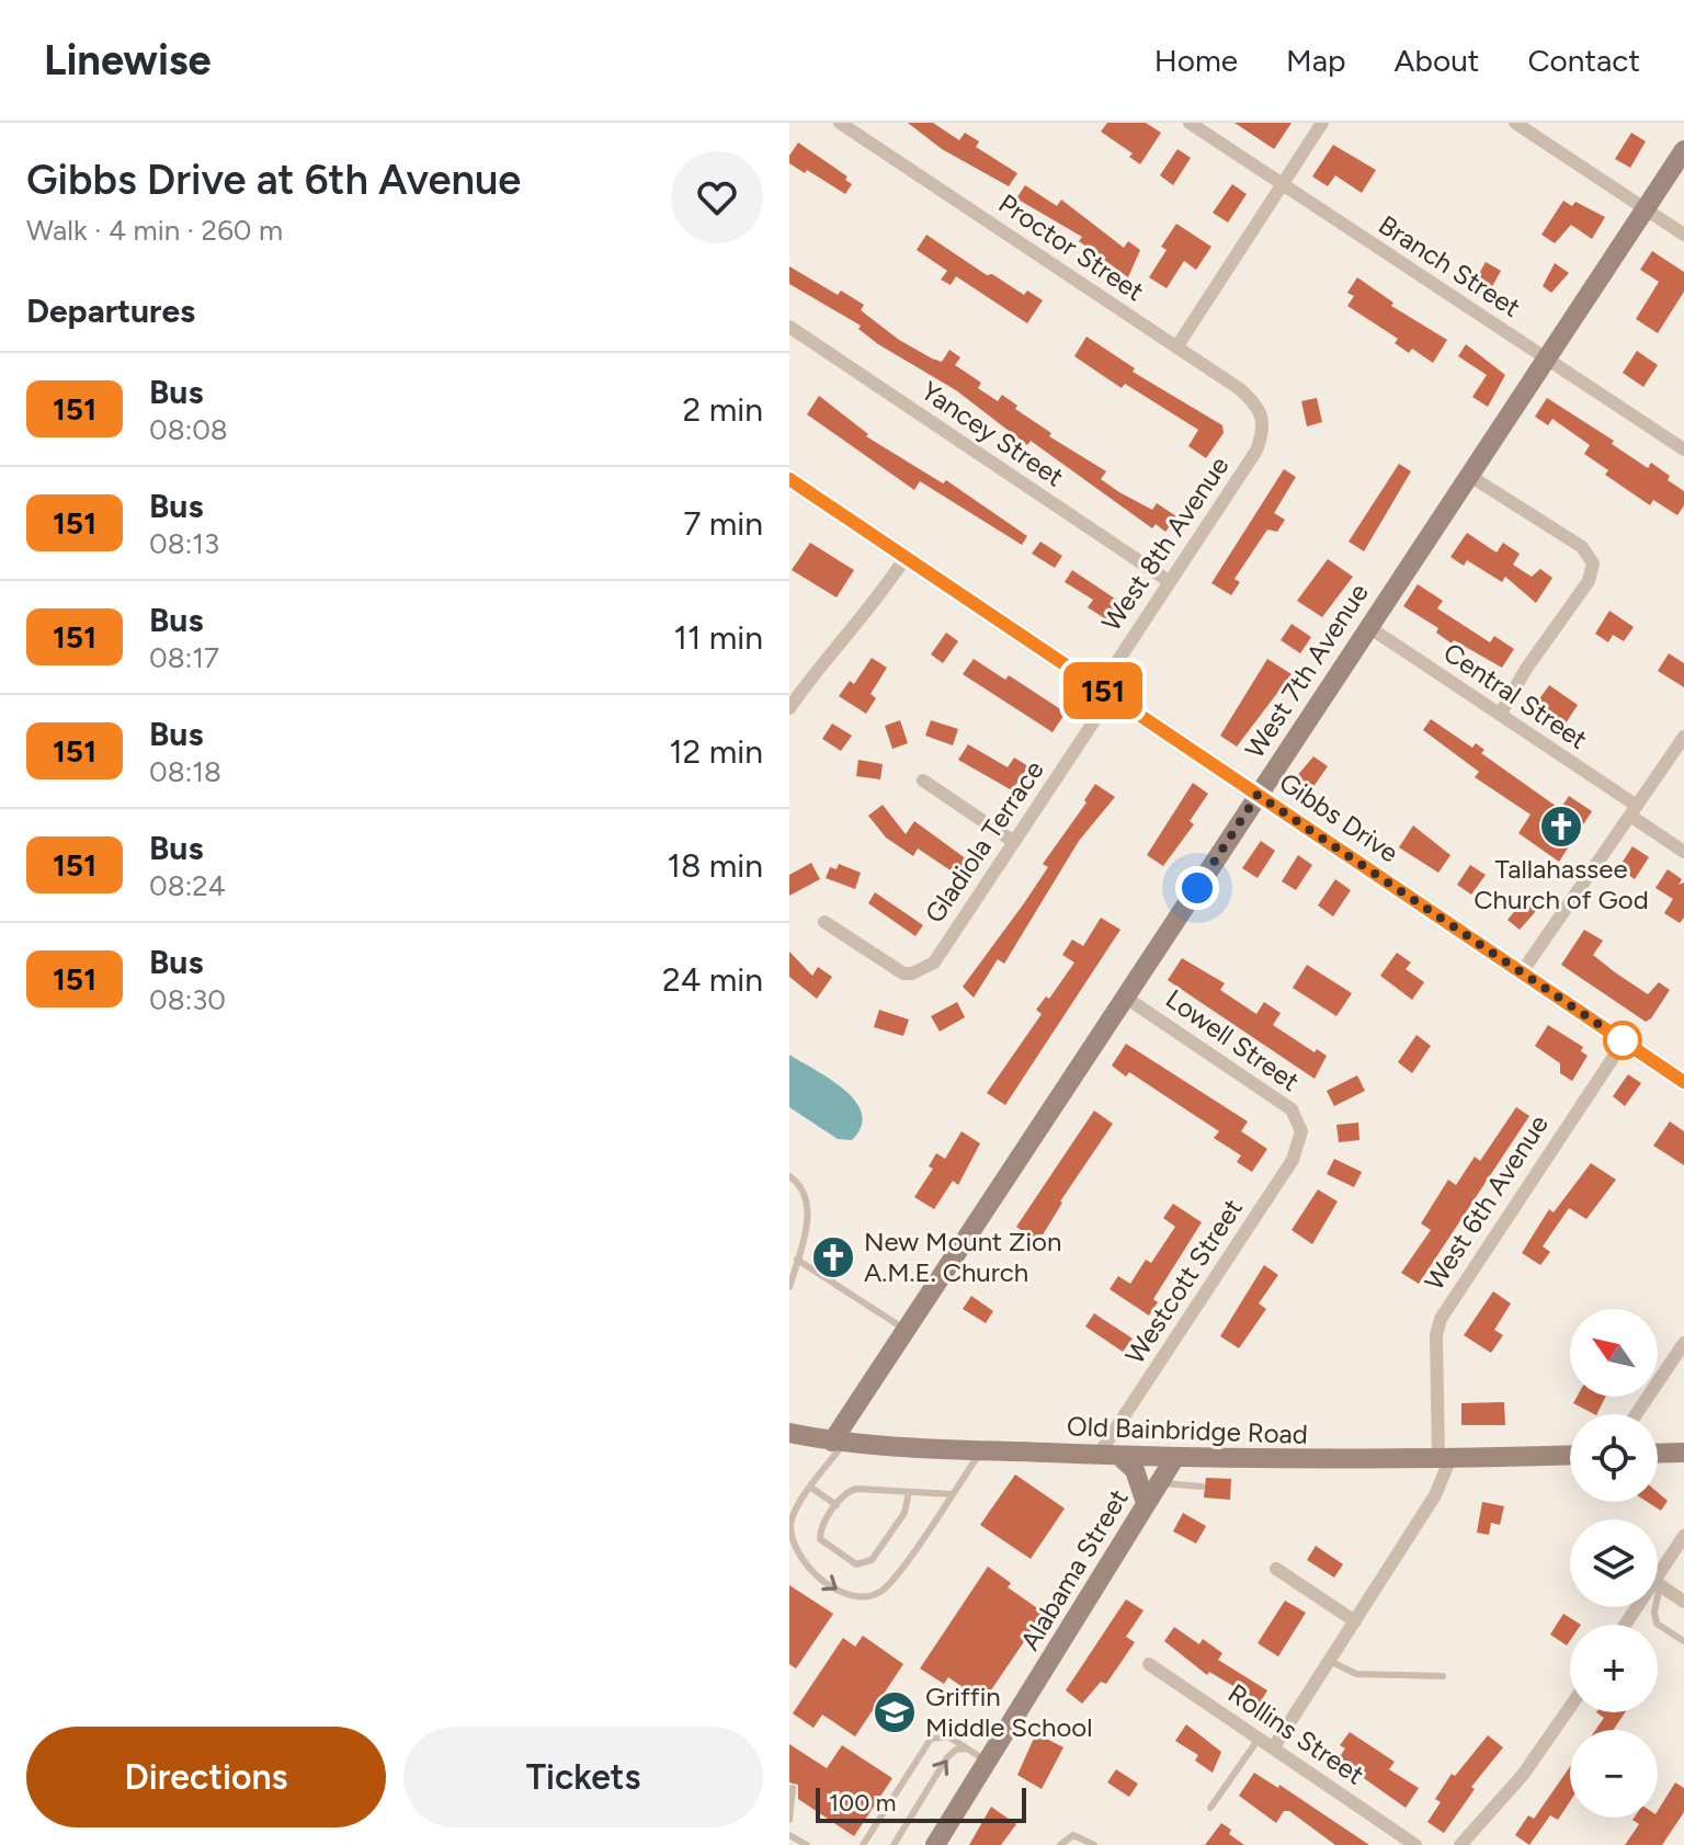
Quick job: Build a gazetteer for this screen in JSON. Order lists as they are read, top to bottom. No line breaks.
{"streets":{"street":["Proctor Street","Branch Street","Yancey Street","West 8th Avenue","West 7th Avenue","Central Street","Gibbs Drive","Gladiola Terrace","Lowell Street","West 6th Avenue","Westcott Street","Old Bainbridge Road","Alabama Street","Rollins Street"]},"crossings":[["Proctor Street","West 8th Avenue"],["Branch Street","West 7th Avenue"],["Yancey Street","West 8th Avenue"],["West 8th Avenue","Gibbs Drive"],["West 8th Avenue","Gladiola Terrace"],["West 7th Avenue","Central Street"],["West 7th Avenue","Gibbs Drive"],["West 7th Avenue","Lowell Street"],["West 7th Avenue","Old Bainbridge Road"],["Gibbs Drive","Gladiola Terrace"],["Gibbs Drive","West 6th Avenue"],["Lowell Street","Westcott Street"],["West 6th Avenue","Old Bainbridge Road"],["West 6th Avenue","Rollins Street"],["Westcott Street","Old Bainbridge Road"],["Old Bainbridge Road","Alabama Street"]],"places":{"church":["Tallahassee Church of God","New Mount Zion A.M.E. Church"],"school or university":["Griffin Middle School"]},"lines":["bus line 151"],"scale_bar":"100 m","north":"top left","page":{"header":"Linewise","nav":["Home","Map","About","Contact"],"heading":[["Gibbs Drive at 6th Avenue","Walk · 4 min · 260 m"],"Departures"],"on_map":"151","list":[{"mark":"151","name":"Bus","note":"08:08","value":"2 min"},{"mark":"151","name":"Bus","note":"08:13","value":"7 min"},{"mark":"151","name":"Bus","note":"08:17","value":"11 min"},{"mark":"151","name":"Bus","note":"08:18","value":"12 min"},{"mark":"151","name":"Bus","note":"08:24","value":"18 min"},{"mark":"151","name":"Bus","note":"08:30","value":"24 min"}],"map_buttons":["+","−"],"buttons":["Directions","Tickets"],"scale":"100 m"}}
